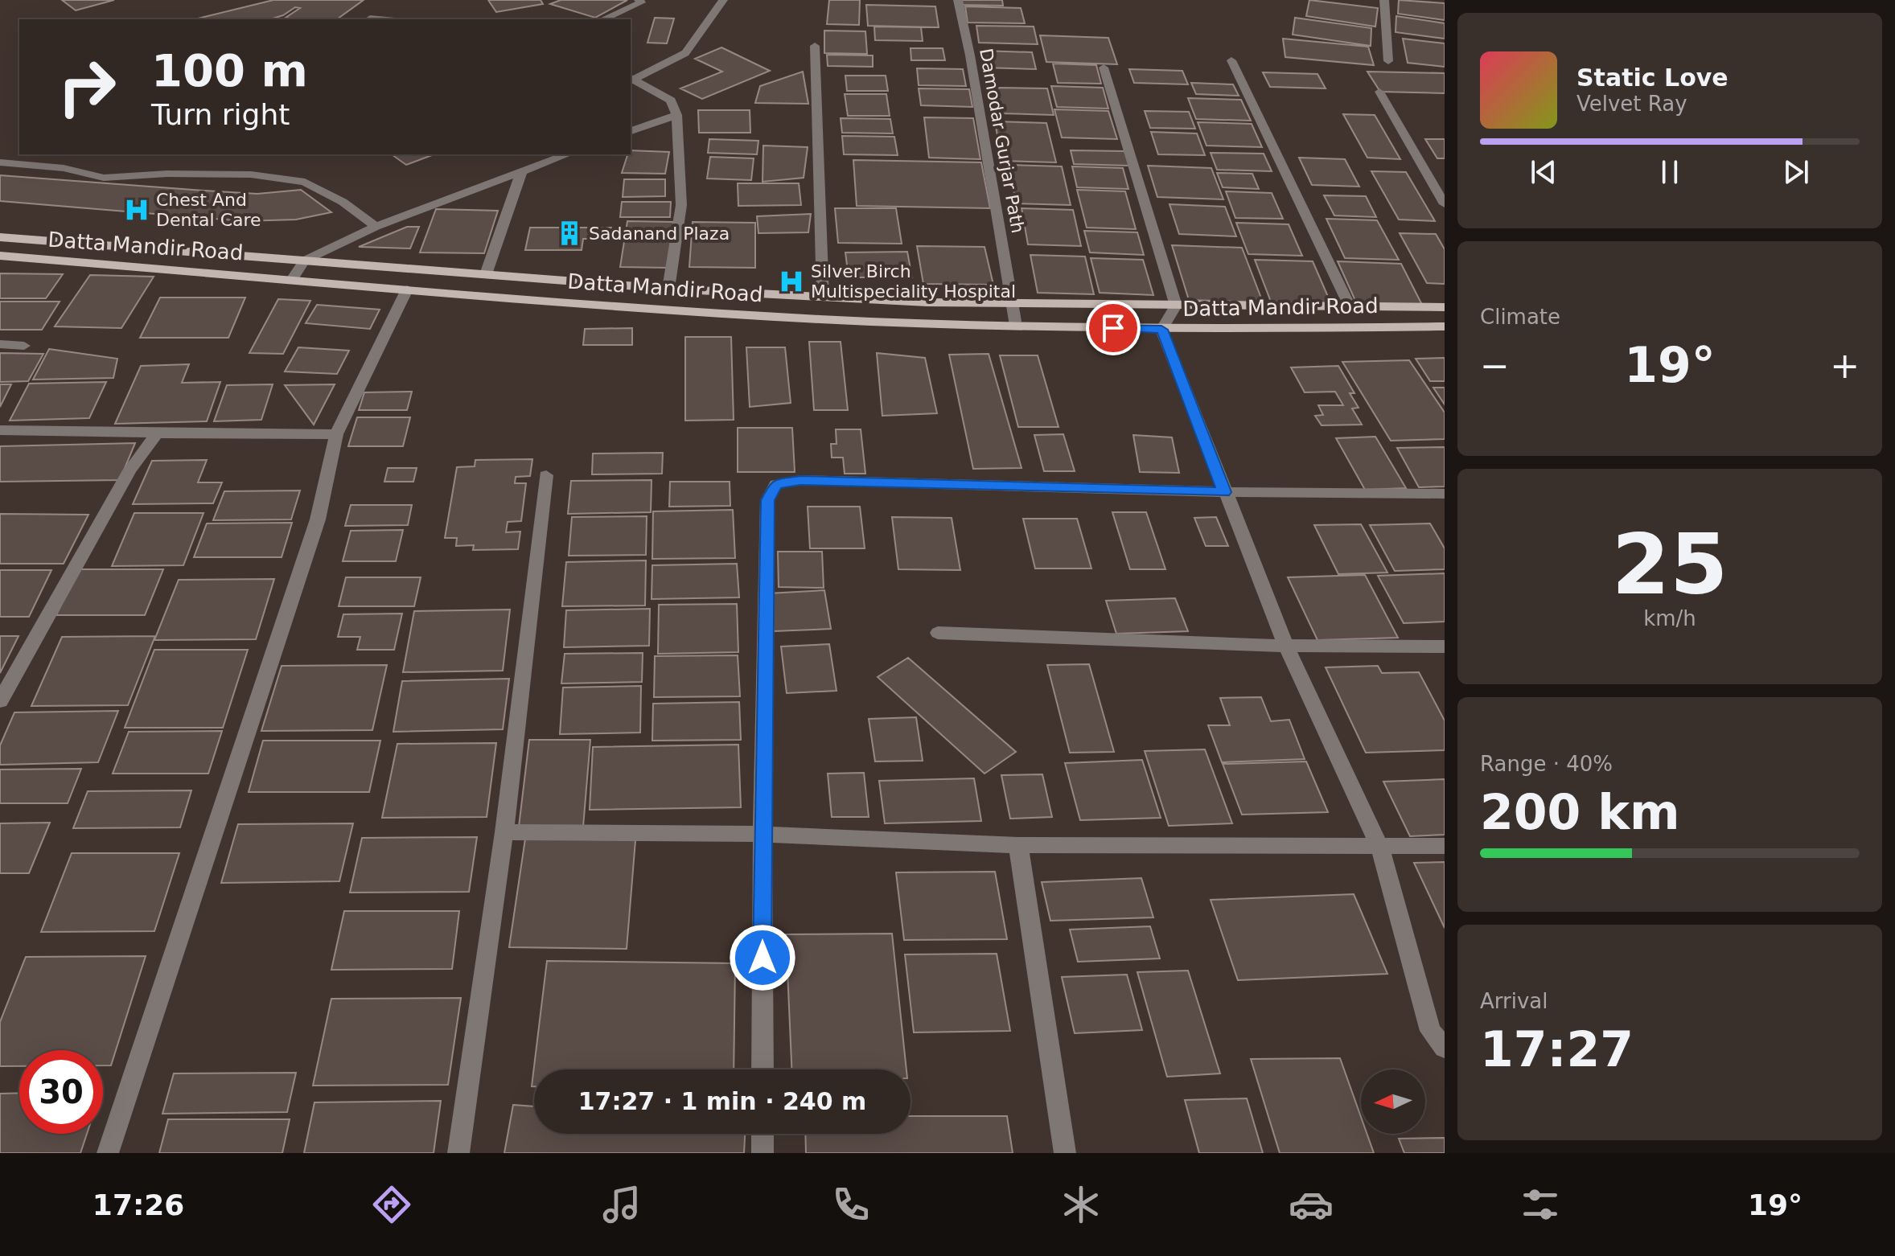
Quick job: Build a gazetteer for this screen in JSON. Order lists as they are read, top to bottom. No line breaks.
{"streets":{"main road":["Datta Mandir Road"],"street":["Damodar Gurjar Path"]},"crossings":[["Damodar Gurjar Path","Datta Mandir Road"]],"places":{"hospital":["Chest And Dental Care","Silver Birch Multispeciality Hospital"],"building":["Sadanand Plaza"]},"north":"left","page":{"turn":["100 m","Turn right"],"song":["Static Love","Velvet Ray"],"tile":["Climate",["25","km/h"],["Range · 40%","200 km"],["Arrival","17:27"]],"heat":["−","19°","+"],"limit":"30","trip":"17:27 · 1 min · 240 m","tabs":["17:26","19°"]}}
